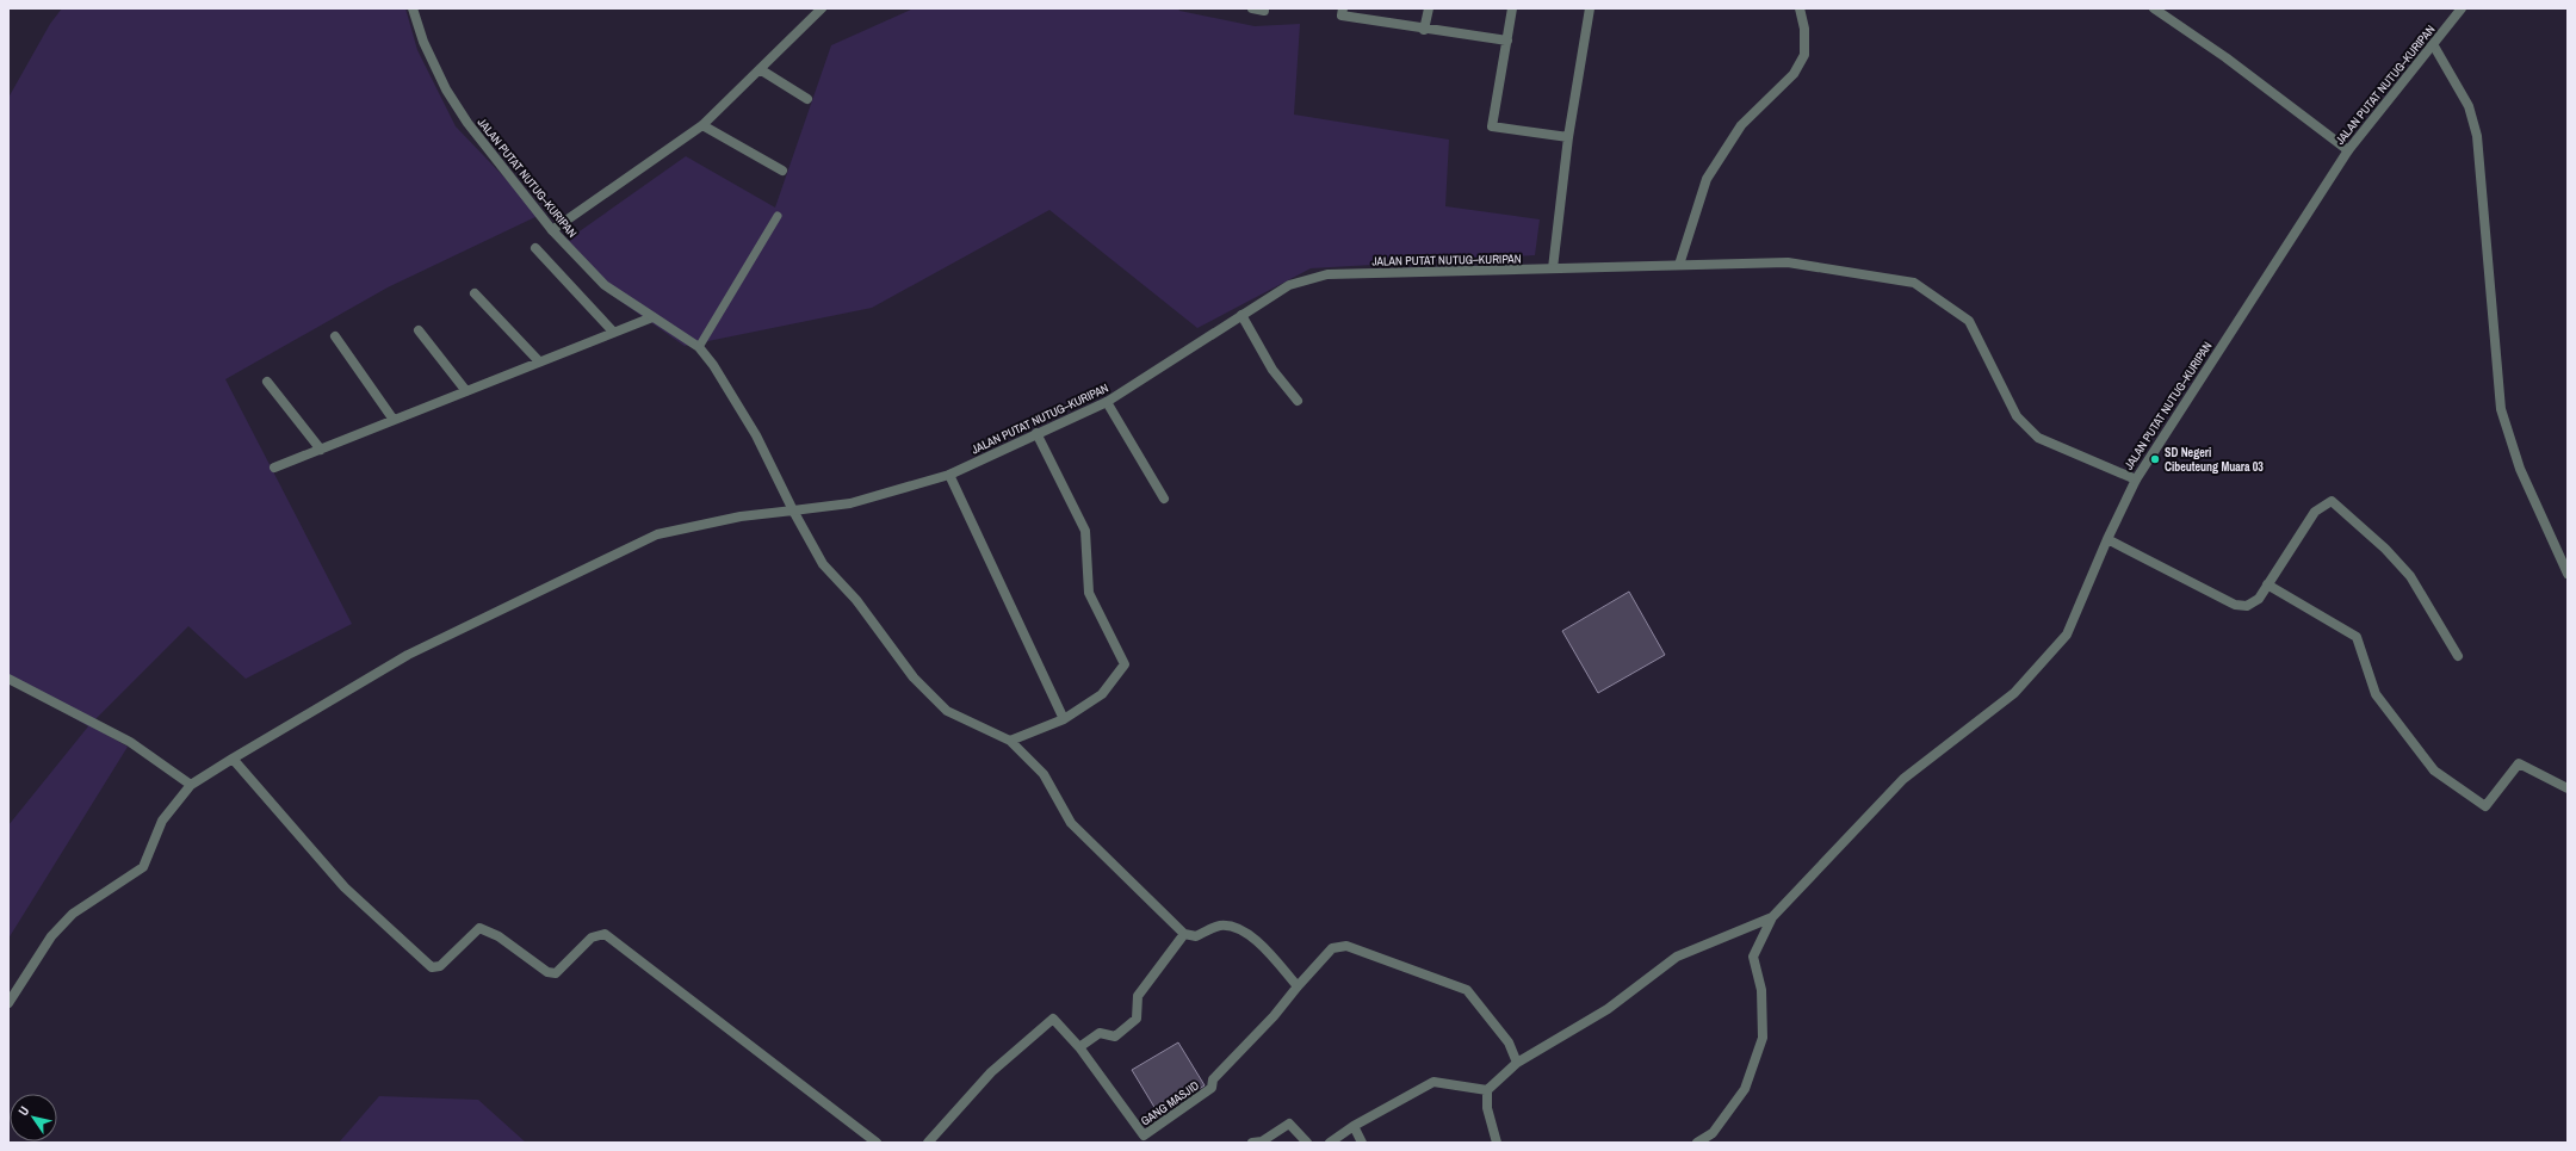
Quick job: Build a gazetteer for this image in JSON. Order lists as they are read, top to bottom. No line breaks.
{"streets":{"street":["JALAN PUTAT NUTUG–KURIPAN","GANG MASJID"]},"places":["SD Negeri Cibeuteung Muara 03"],"north":"top left"}
